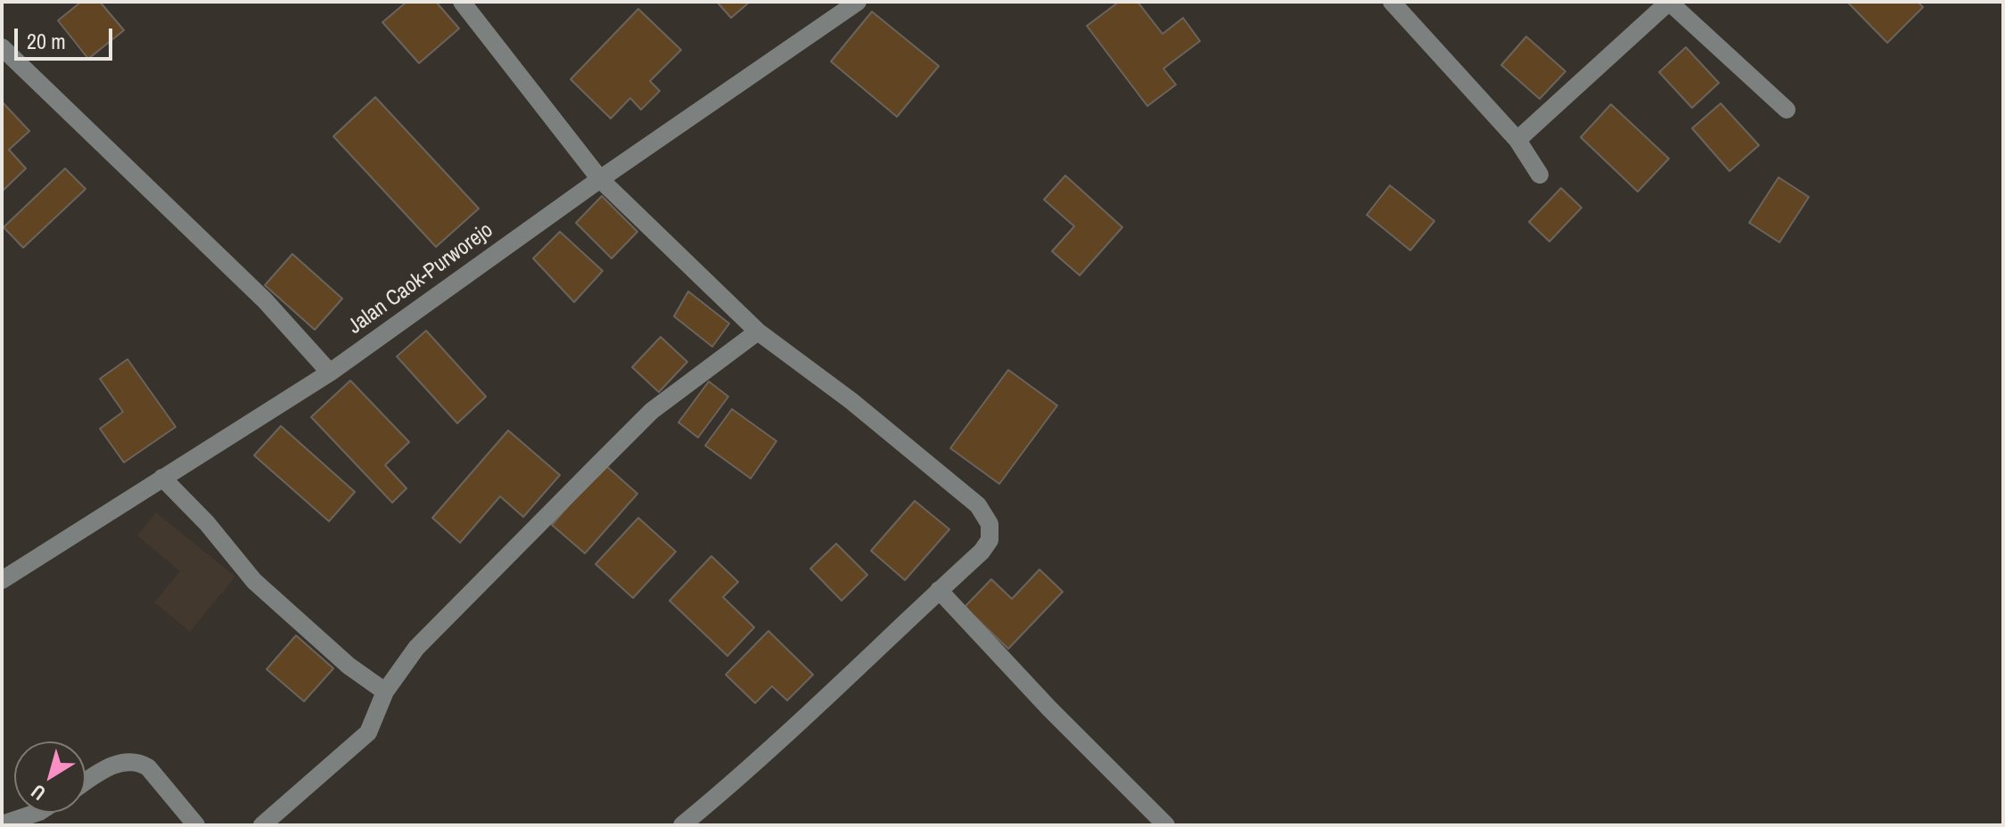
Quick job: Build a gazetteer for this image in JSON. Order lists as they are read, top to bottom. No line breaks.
{"streets":{"street":["Jalan Caok-Purworejo"]},"scale_bar":"20 m","north":"bottom left"}
